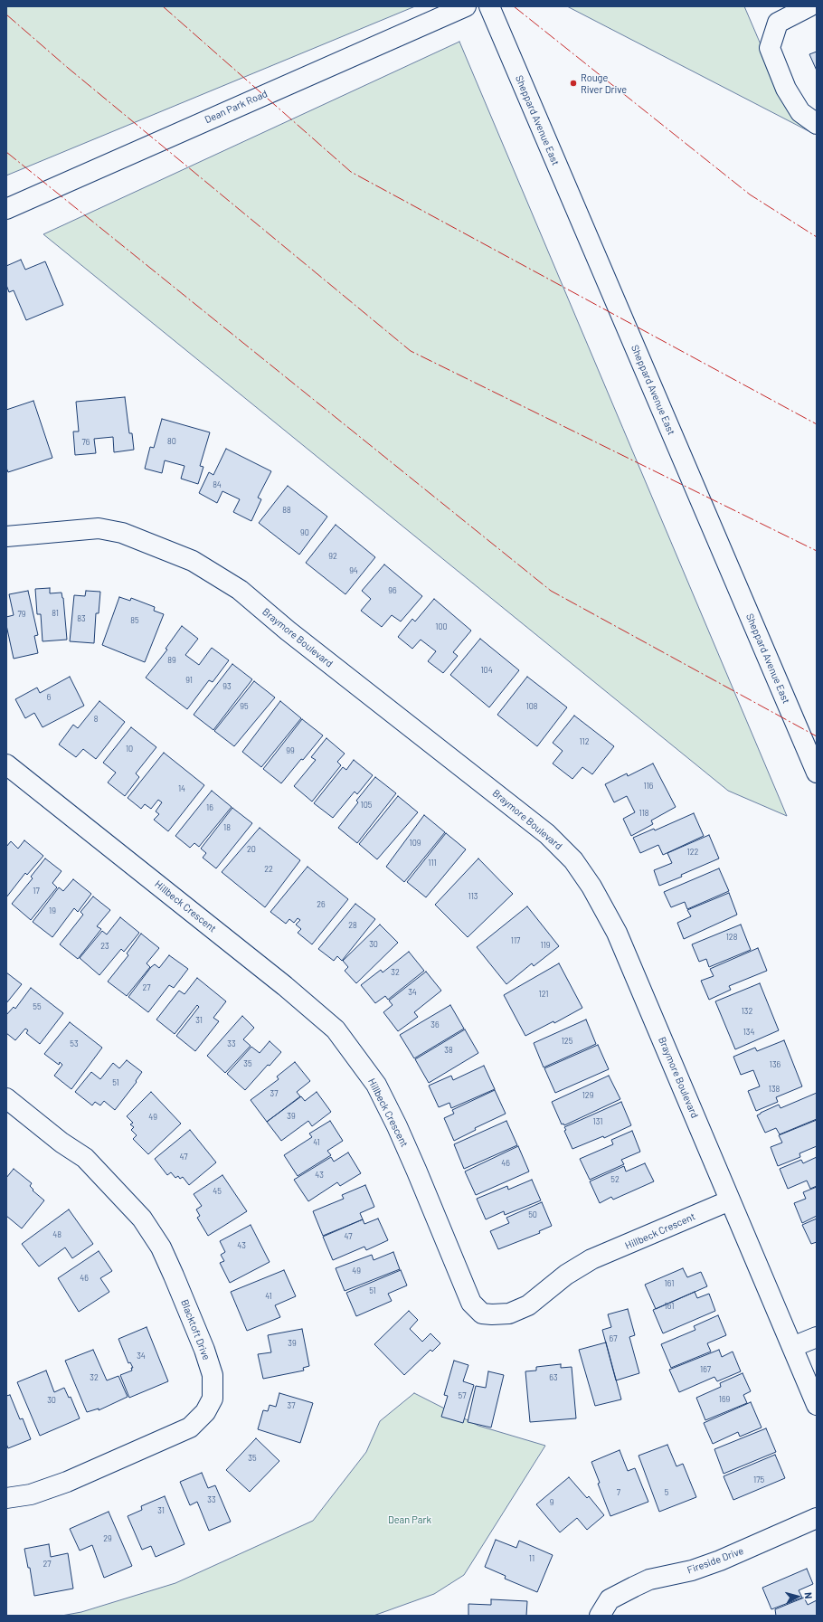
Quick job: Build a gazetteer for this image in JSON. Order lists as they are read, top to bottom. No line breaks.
{"streets":{"street":["Dean Park Road","Sheppard Avenue East","Braymore Boulevard","Hillbeck Crescent","Blacktoft Drive","Fireside Drive"]},"crossings":[["Braymore Boulevard","Hillbeck Crescent"]],"parks":["Dean Park"],"places":["Rouge River Drive"],"house_numbers":["80","76","84","88","90","92","94","96","81","79","83","85","100","89","104","91","93","6","95","108","8","112","10","99","116","14","105","16","118","18","109","20","122","111","22","17","113","26","19","28","128","117","30","119","23","32","27","34","121","55","132","31","36","134","125","53","33","38","35","136","51","138","37","129","39","49","131","41","47","46","43","52","45","50","48","47","43","49","46","161","51","41","161","67","39","34","167","32","63","57","169","30","37","35","175","7","5","33","9","31","29","11","27"],"north":"right"}
